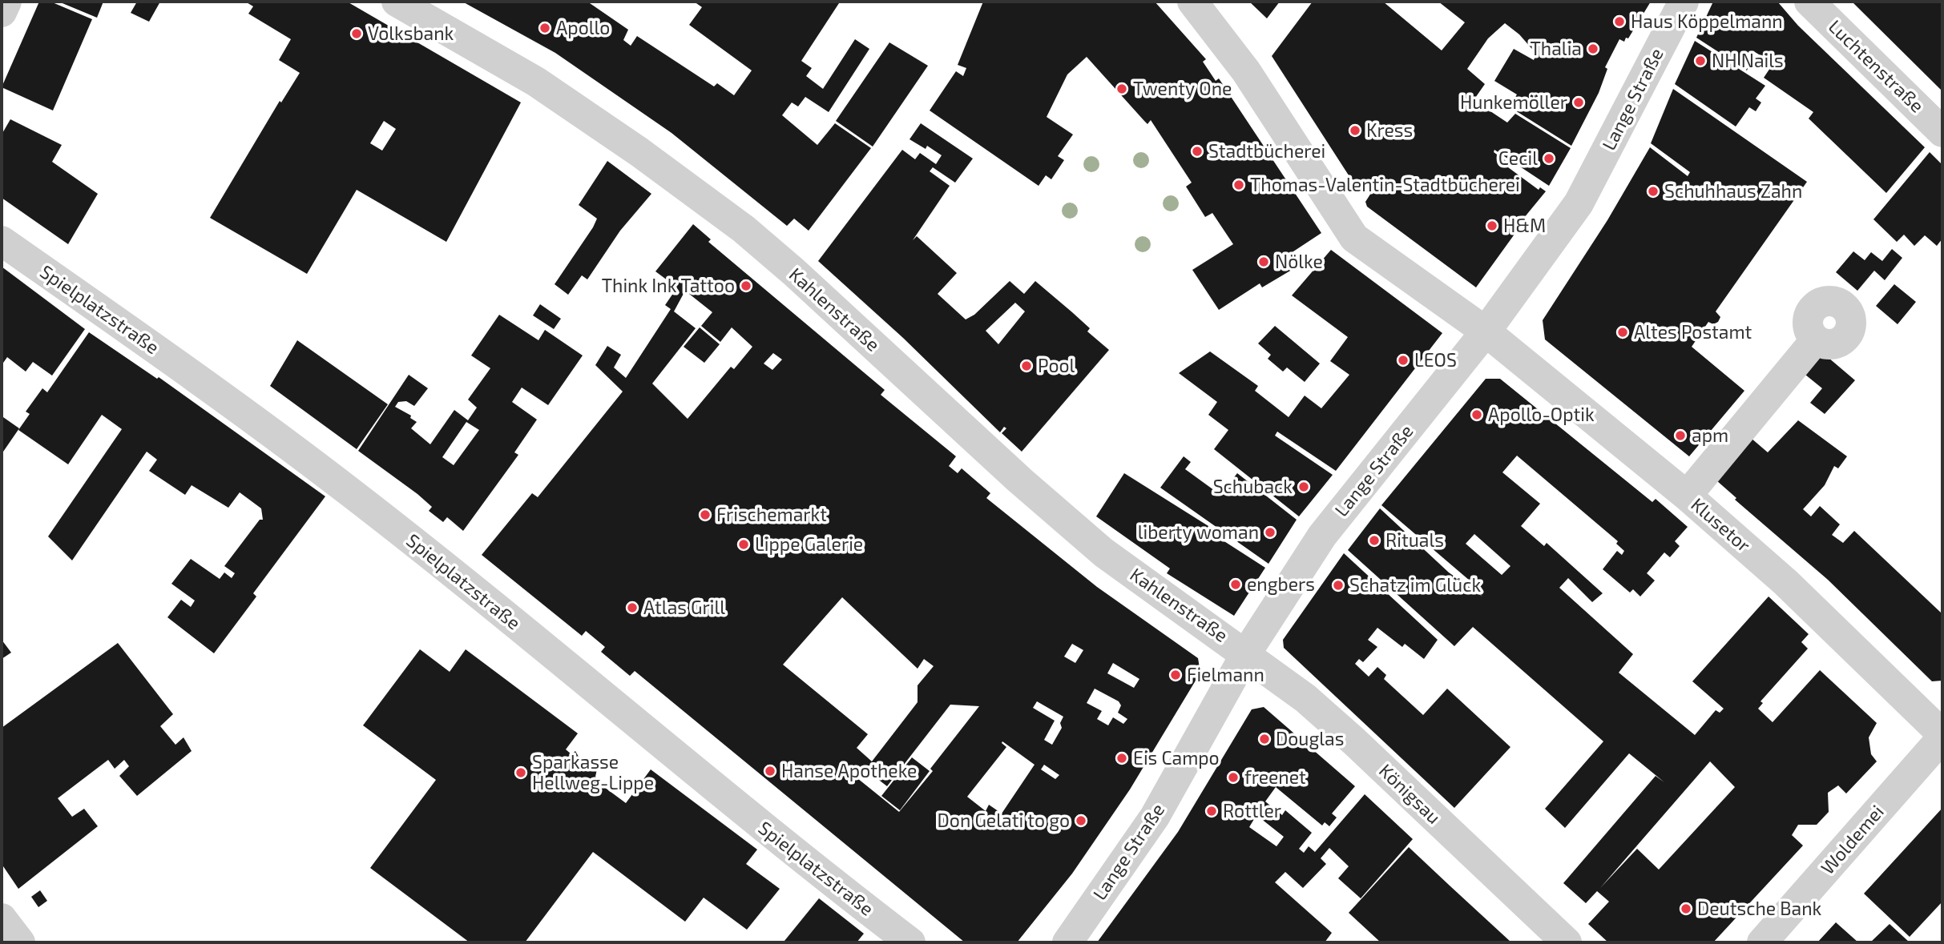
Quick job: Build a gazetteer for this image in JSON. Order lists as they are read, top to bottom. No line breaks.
{"streets":{"street":["Luchtenstraße","Lange Straße","Spielplatzstraße","Kahlenstraße","Klusetor","Königsau","Woldemei"]},"crossings":[["Lange Straße","Kahlenstraße"],["Lange Straße","Klusetor"],["Lange Straße","Königsau"],["Kahlenstraße","Königsau"],["Klusetor","Woldemei"]],"places":["Haus Köppelmann","Apollo","Volksbank","Thalia","NH Nails","Twenty One","Hunkemöller","Kress","Stadtbücherei","Cecil","Thomas-Valentin-Stadtbücherei","Schuhhaus Zahn","H&M","Nölke","Think Ink Tattoo","Altes Postamt","LEOS","Pool","Apollo-Optik","apm","Schuback","Frischemarkt","liberty woman","Rituals","Lippe Galerie","engbers","Schatz im Glück","Atlas Grill","Fielmann","Douglas","Eis Campo","Hanse Apotheke","Sparkasse Hellweg-Lippe","freenet","Rottler","Don Gelati to go","Deutsche Bank"]}
